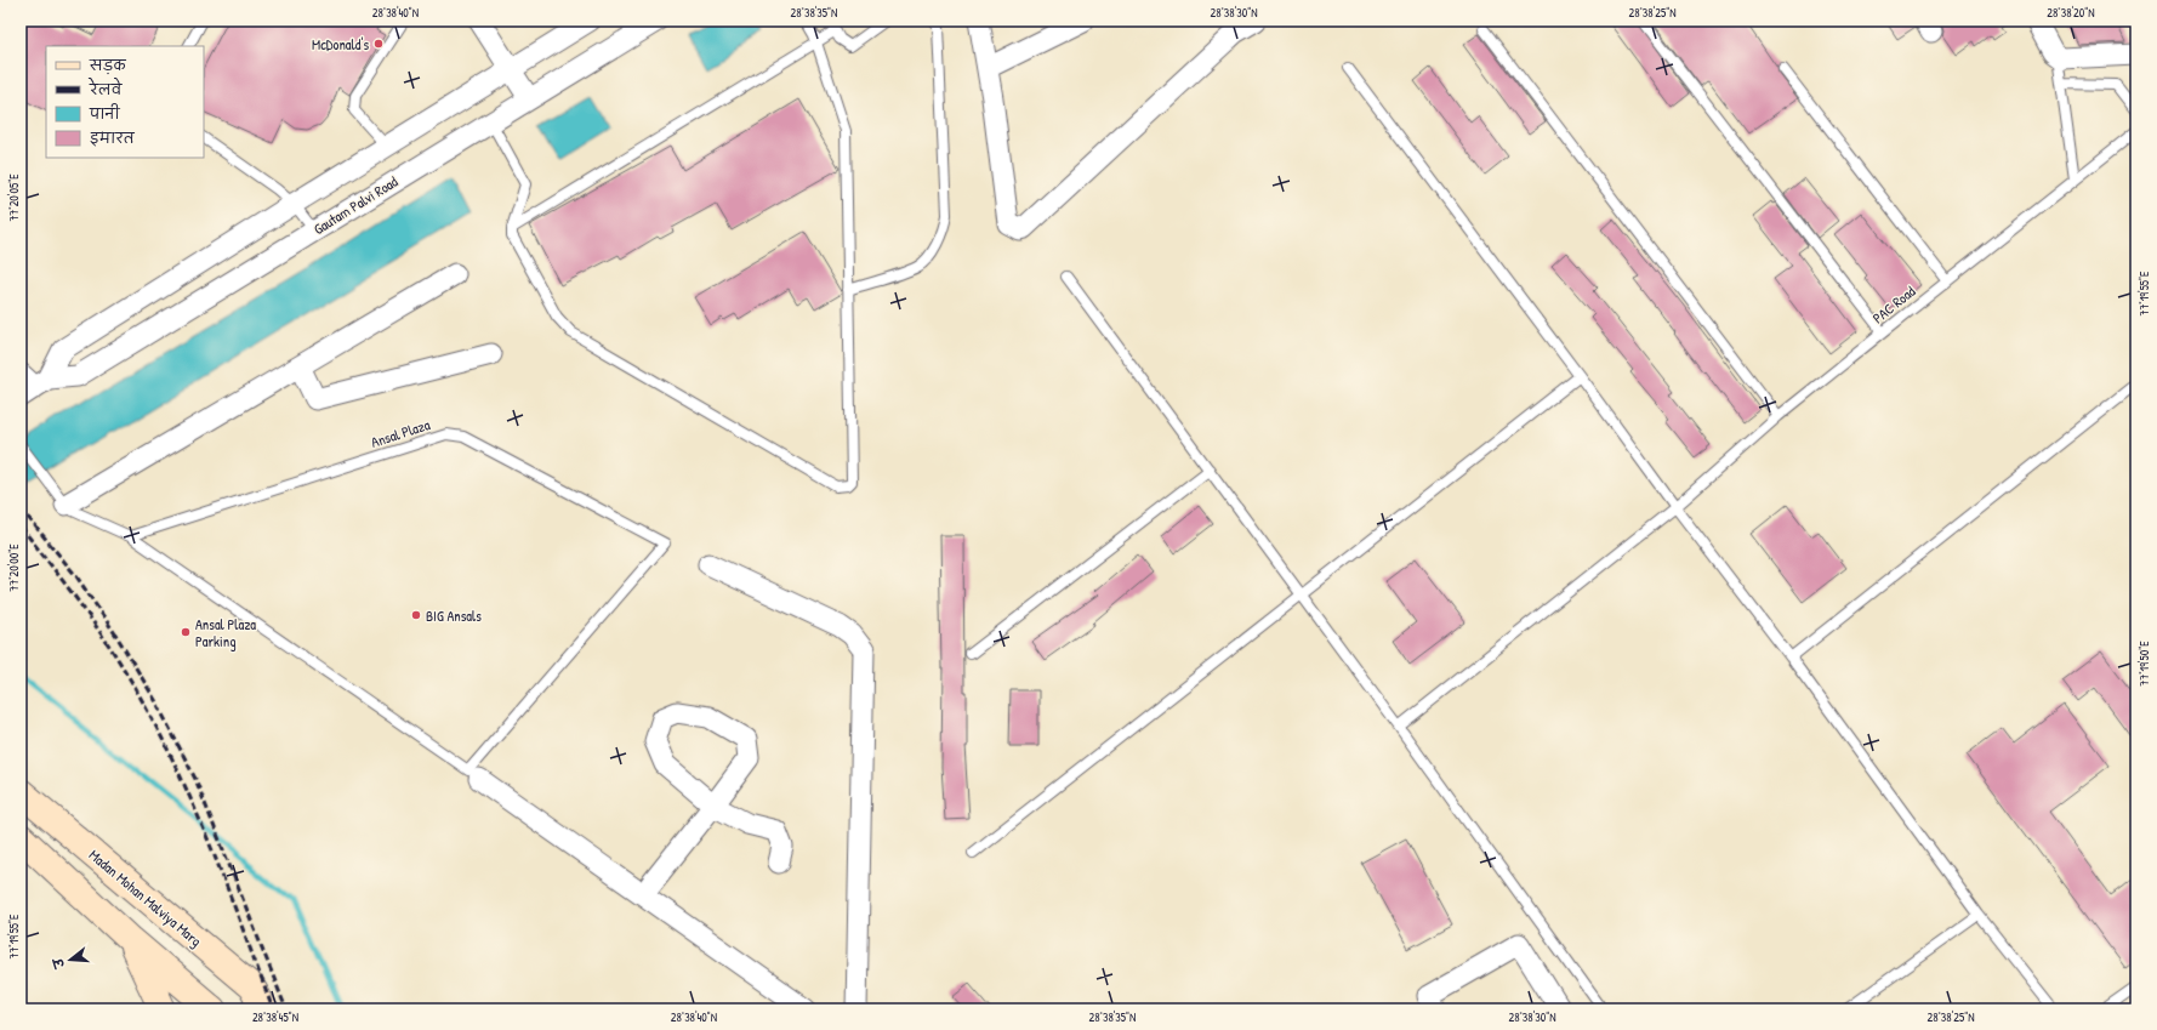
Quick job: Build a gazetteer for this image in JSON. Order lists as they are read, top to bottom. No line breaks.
{"streets":{"main road":["Madan Mohan Malviya Marg"],"street":["Gautam Palvi Road"],"lane":["PAC Road","Ansal Plaza"]},"places":["McDonald's","BIG Ansals","Ansal Plaza Parking"],"legend":["सड़क","रेलवे","पानी","इमारत"],"north":"left","coordinates":["28°38'40\"N","28°38'35\"N","28°38'30\"N","28°38'25\"N","28°38'20\"N","77°20'05\"E","77°19'55\"E","77°20'00\"E","77°19'50\"E","28°38'45\"N"]}
